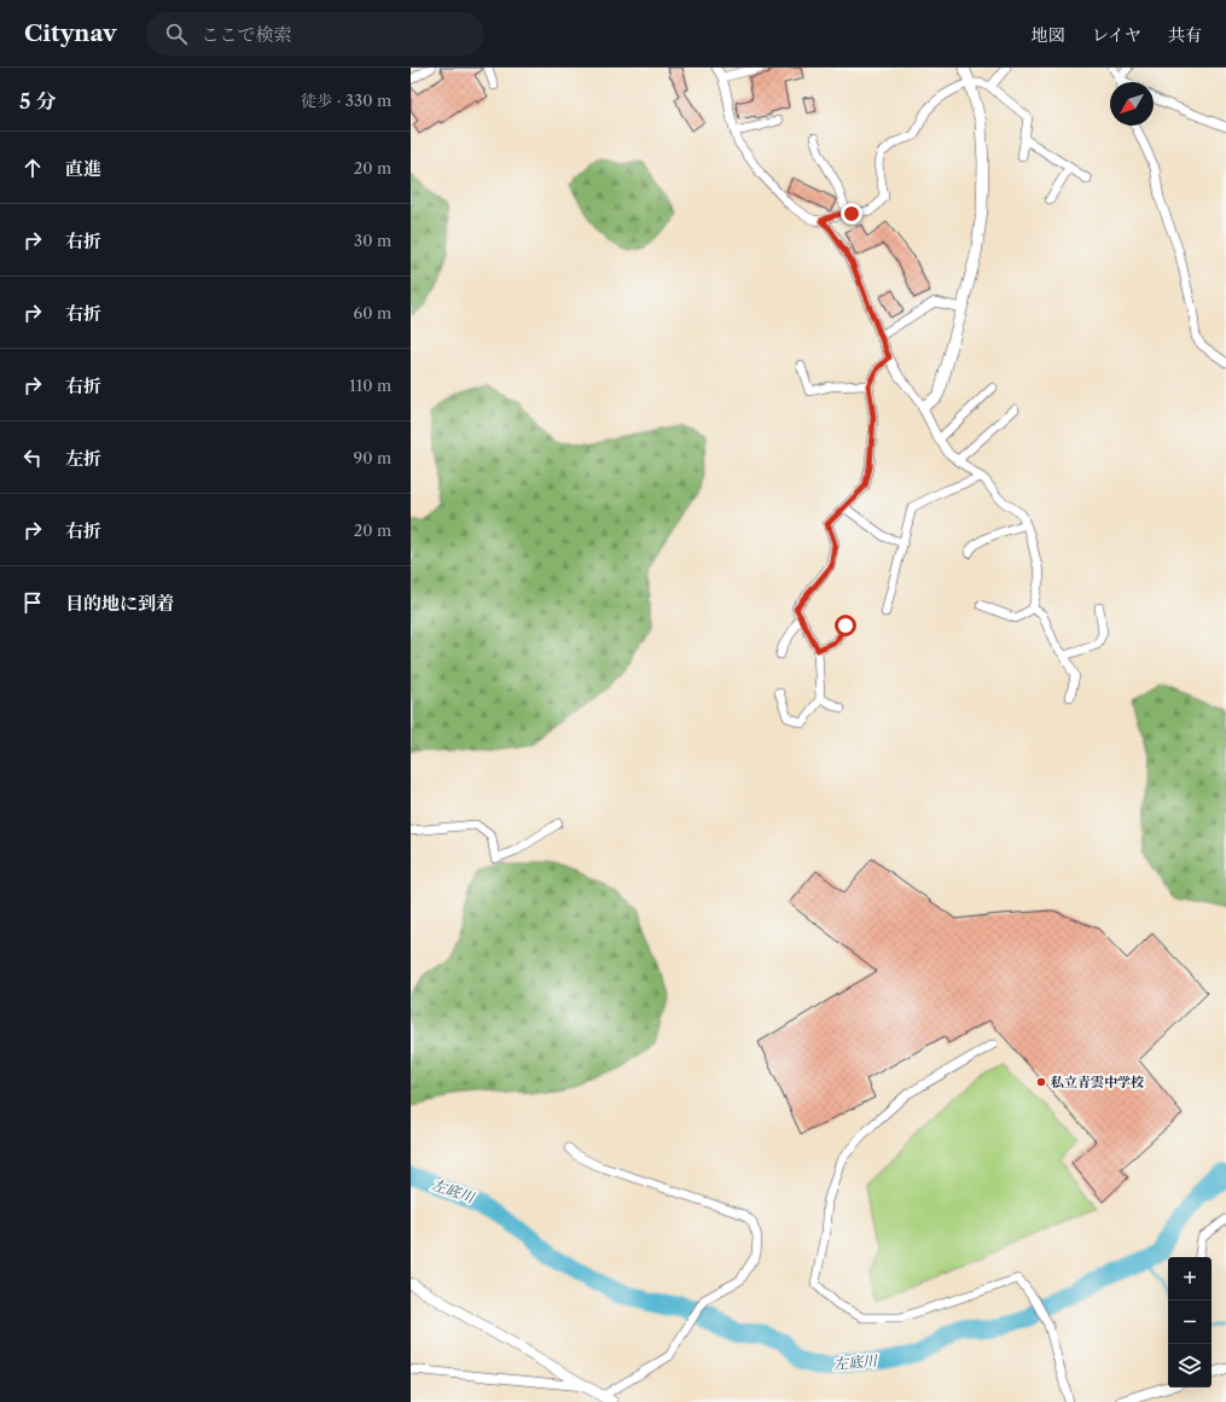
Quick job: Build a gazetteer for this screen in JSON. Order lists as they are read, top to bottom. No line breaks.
{"water":["左底川"],"places":["私立青雲中学校"],"north":"bottom left","page":{"header":"Citynav","search":"ここで検索","nav":["地図","レイヤ","共有"],"heading":["5 分","徒歩 · 330 m"],"list":[["直進","20 m"],["右折","30 m"],["右折","60 m"],["右折","110 m"],["左折","90 m"],["右折","20 m"],"目的地に到着"],"map_buttons":["+","−"]}}
